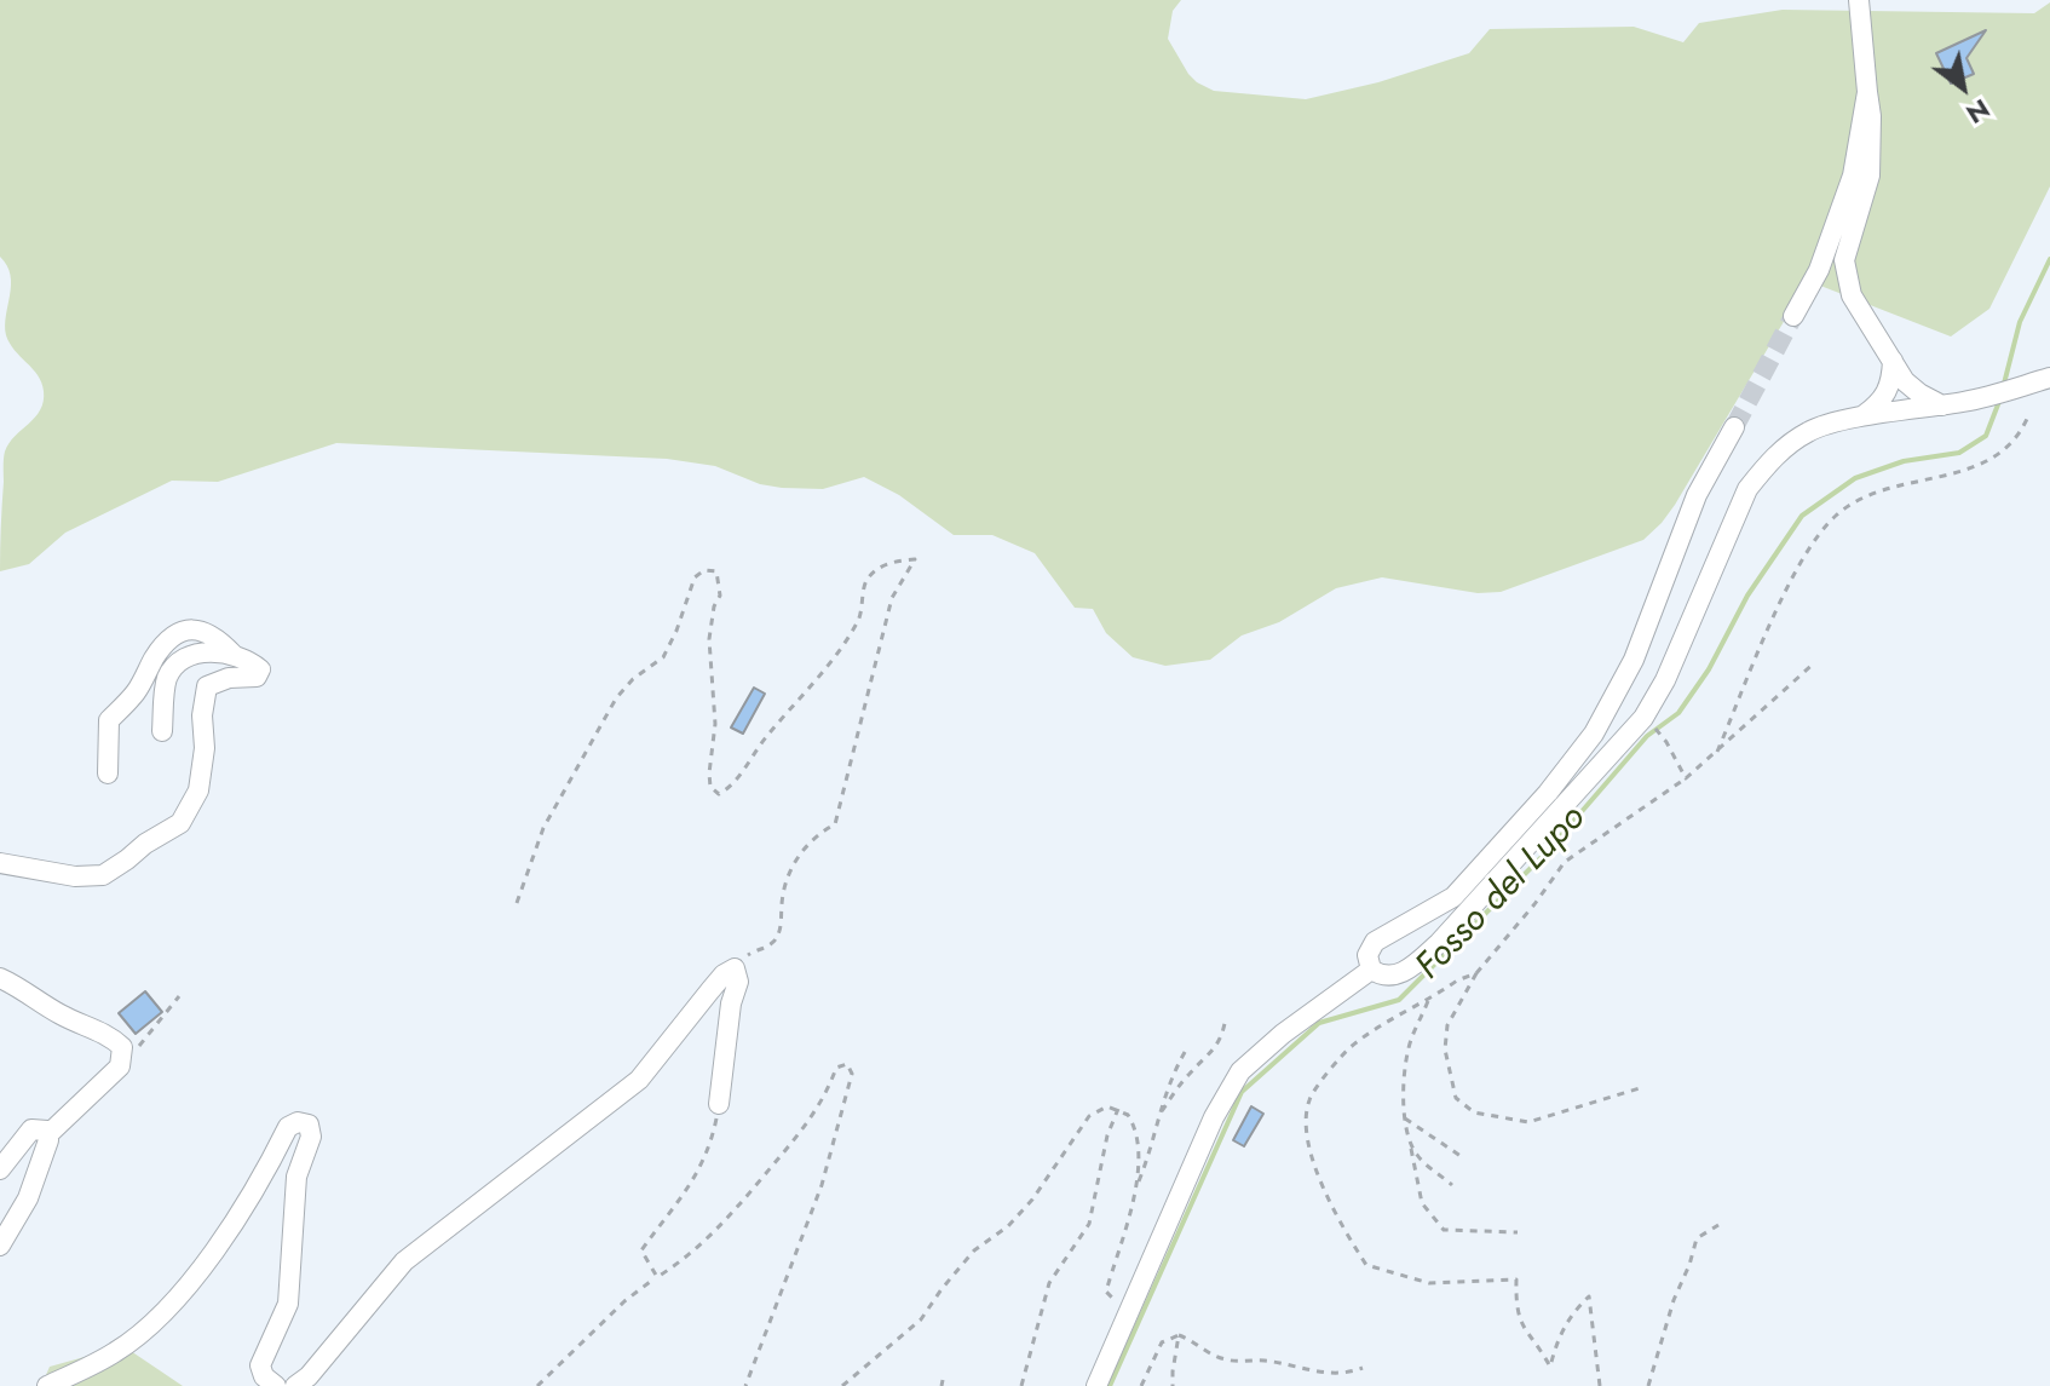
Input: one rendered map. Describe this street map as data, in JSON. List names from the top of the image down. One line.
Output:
{"water":["Fosso del Lupo"],"north":"bottom right"}
